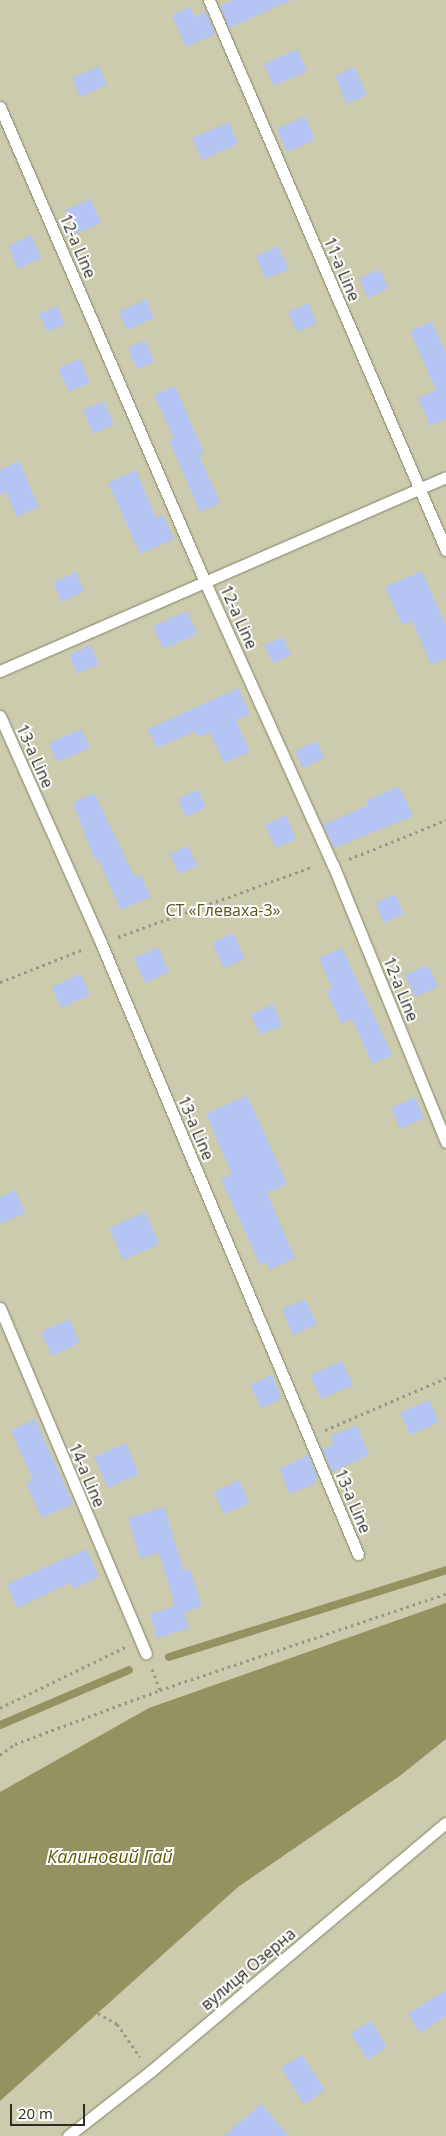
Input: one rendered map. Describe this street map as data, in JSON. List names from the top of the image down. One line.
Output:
{"streets":{"lane":["12-a Line","11-a Line","13-a Line","14-a Line","вулиця Озерна"]},"water":["Калиновий Гай"],"parks":["СТ «Глеваха-3»"],"scale_bar":"20 m"}
